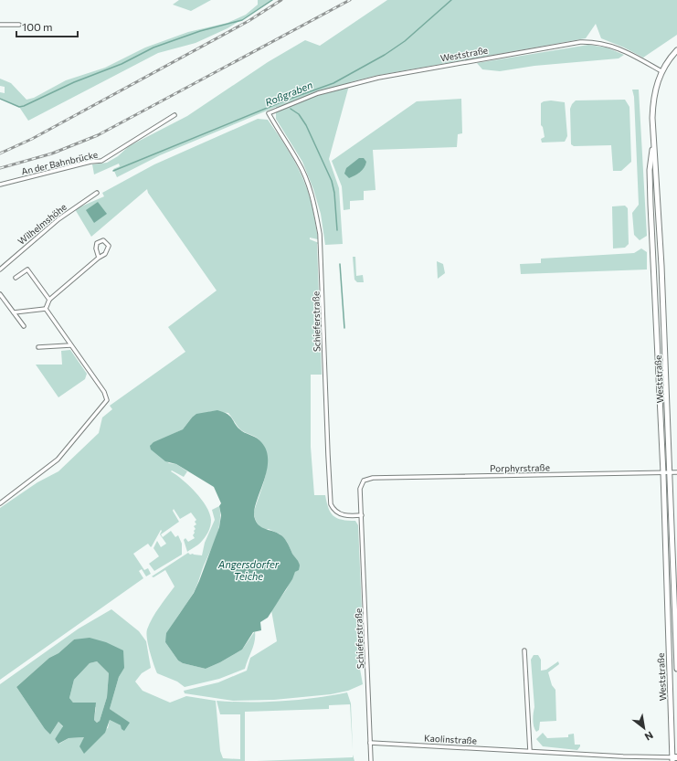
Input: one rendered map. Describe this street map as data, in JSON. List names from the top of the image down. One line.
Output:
{"streets":{"main road":["Weststraße"],"street":["An der Bahnbrücke","Wilhelmshöhe","Schieferstraße","Porphyrstraße","Kaolinstraße"]},"crossings":[["Weststraße","Schieferstraße"],["Weststraße","Porphyrstraße"],["Weststraße","Kaolinstraße"],["Schieferstraße","Porphyrstraße"],["Schieferstraße","Kaolinstraße"]],"water":["Roßgraben","Angersdorfer Teiche"],"scale_bar":"100 m","north":"bottom right"}
